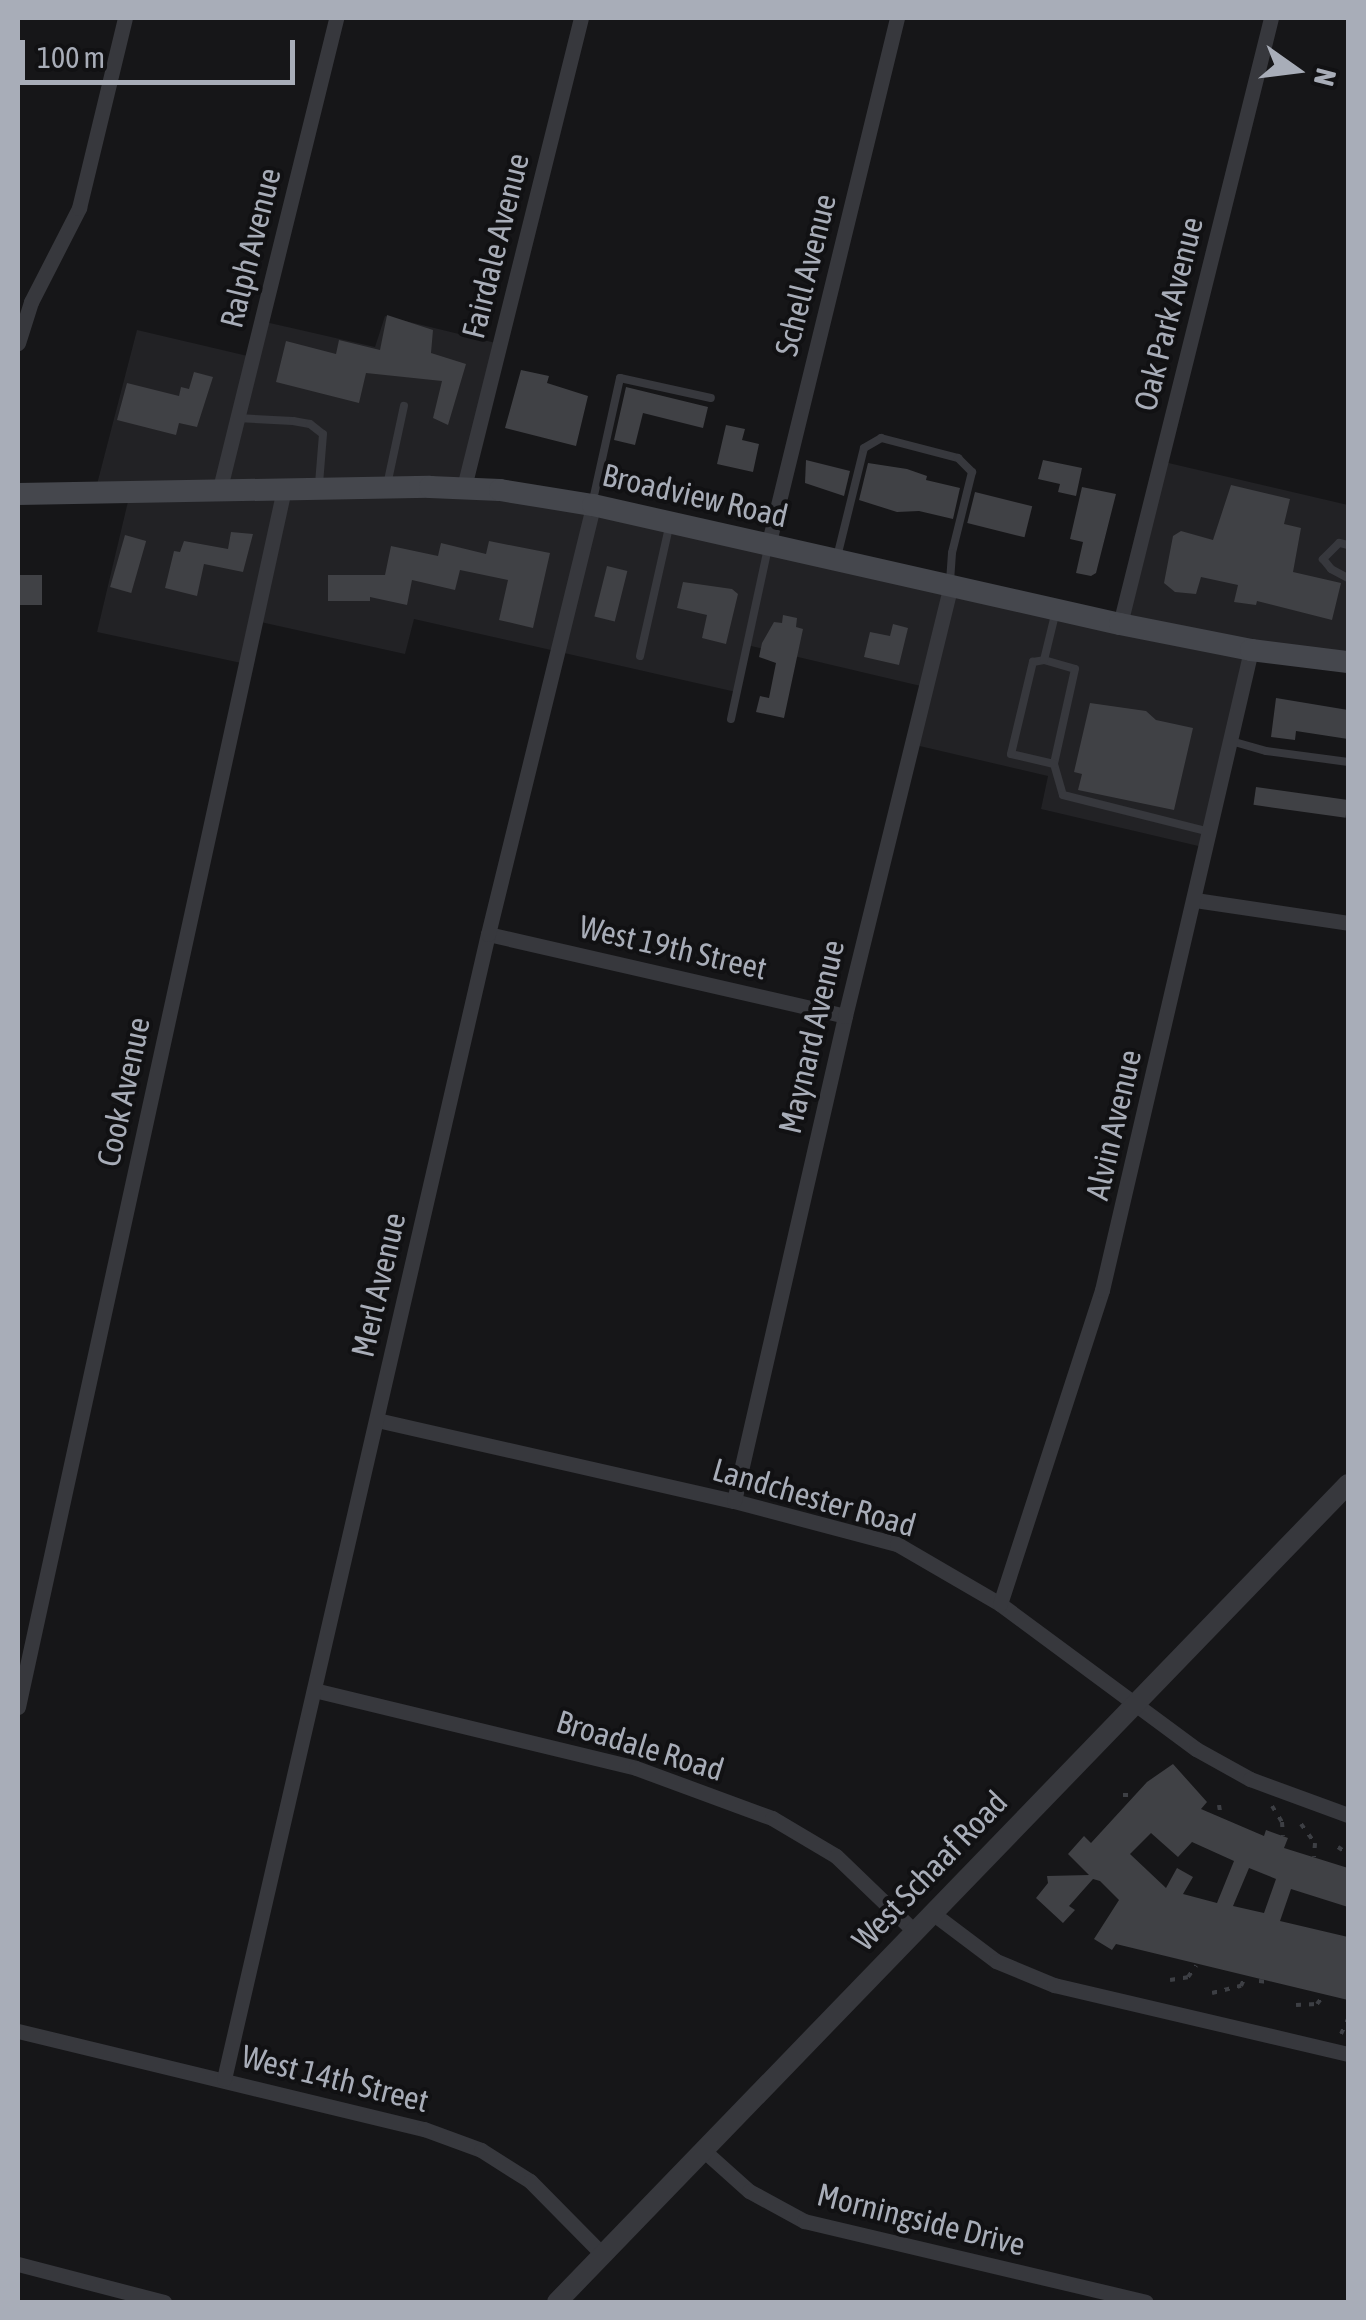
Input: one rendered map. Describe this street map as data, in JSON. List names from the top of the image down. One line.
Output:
{"streets":{"main road":["Broadview Road"],"street":["Fairdale Avenue","Ralph Avenue","Schell Avenue","Oak Park Avenue","West 19th Street","Maynard Avenue","Cook Avenue","Alvin Avenue","Merl Avenue","Landchester Road","Broadale Road","West Schaaf Road","West 14th Street","Morningside Drive"]},"crossings":[["Fairdale Avenue","Broadview Road"],["Ralph Avenue","Broadview Road"],["Schell Avenue","Broadview Road"],["Oak Park Avenue","Broadview Road"],["Broadview Road","Maynard Avenue"],["Broadview Road","Cook Avenue"],["Broadview Road","Alvin Avenue"],["Broadview Road","Merl Avenue"],["West 19th Street","Maynard Avenue"],["West 19th Street","Merl Avenue"],["Maynard Avenue","Landchester Road"],["Alvin Avenue","Landchester Road"],["Merl Avenue","Landchester Road"],["Merl Avenue","Broadale Road"],["Merl Avenue","West 14th Street"],["Landchester Road","West Schaaf Road"],["Broadale Road","West Schaaf Road"],["West Schaaf Road","West 14th Street"],["West Schaaf Road","Morningside Drive"]],"scale_bar":"100 m","north":"right"}
